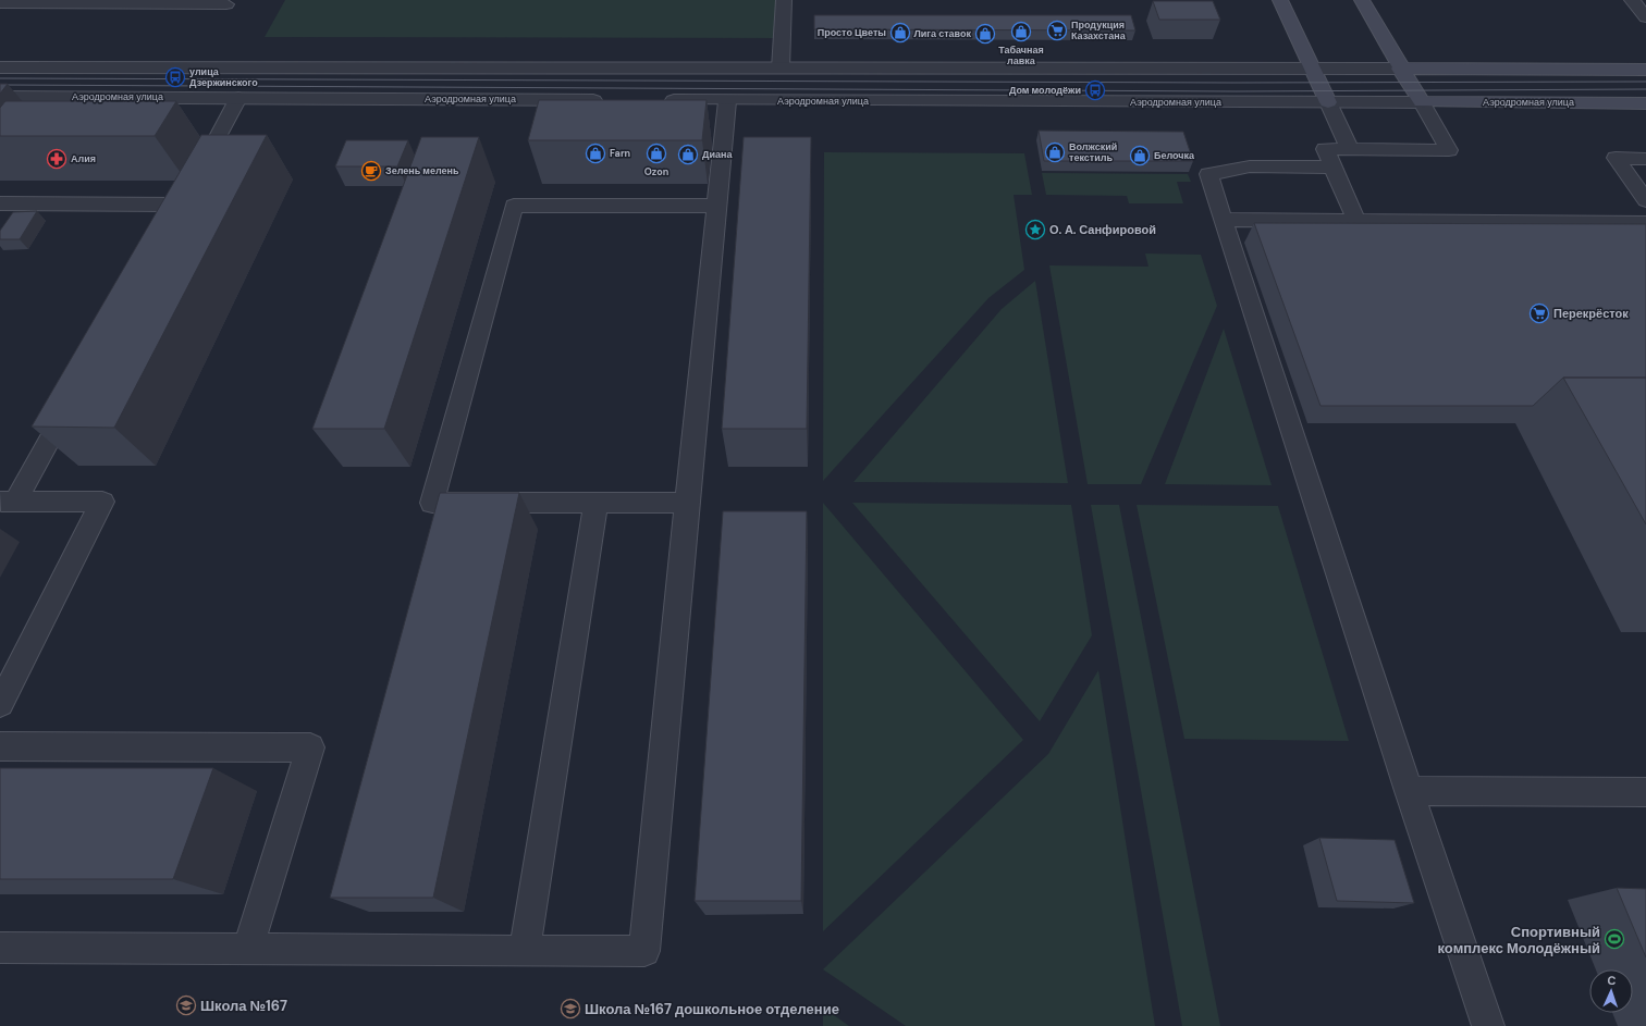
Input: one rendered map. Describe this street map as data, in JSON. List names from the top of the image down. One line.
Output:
{"streets":{"main road":["Аэродромная улица"]},"places":{"supermarket":["Продукция Казахстана","Перекрёсток"],"shop":["Табачная лавка","Просто Цветы","Лига ставок","Волжский текстиль","Farn","Ozon","Диана","Белочка"],"bus stop":["улица Дзержинского","Дом молодёжи"],"pharmacy":["Алия"],"cafe":["Зелень мелень"],"place":["О. А. Санфировой"],"sports":["Спортивный комплекс Молодёжный"],"school or university":["Школа №167","Школа №167 дошкольное отделение"]},"north":"top"}
